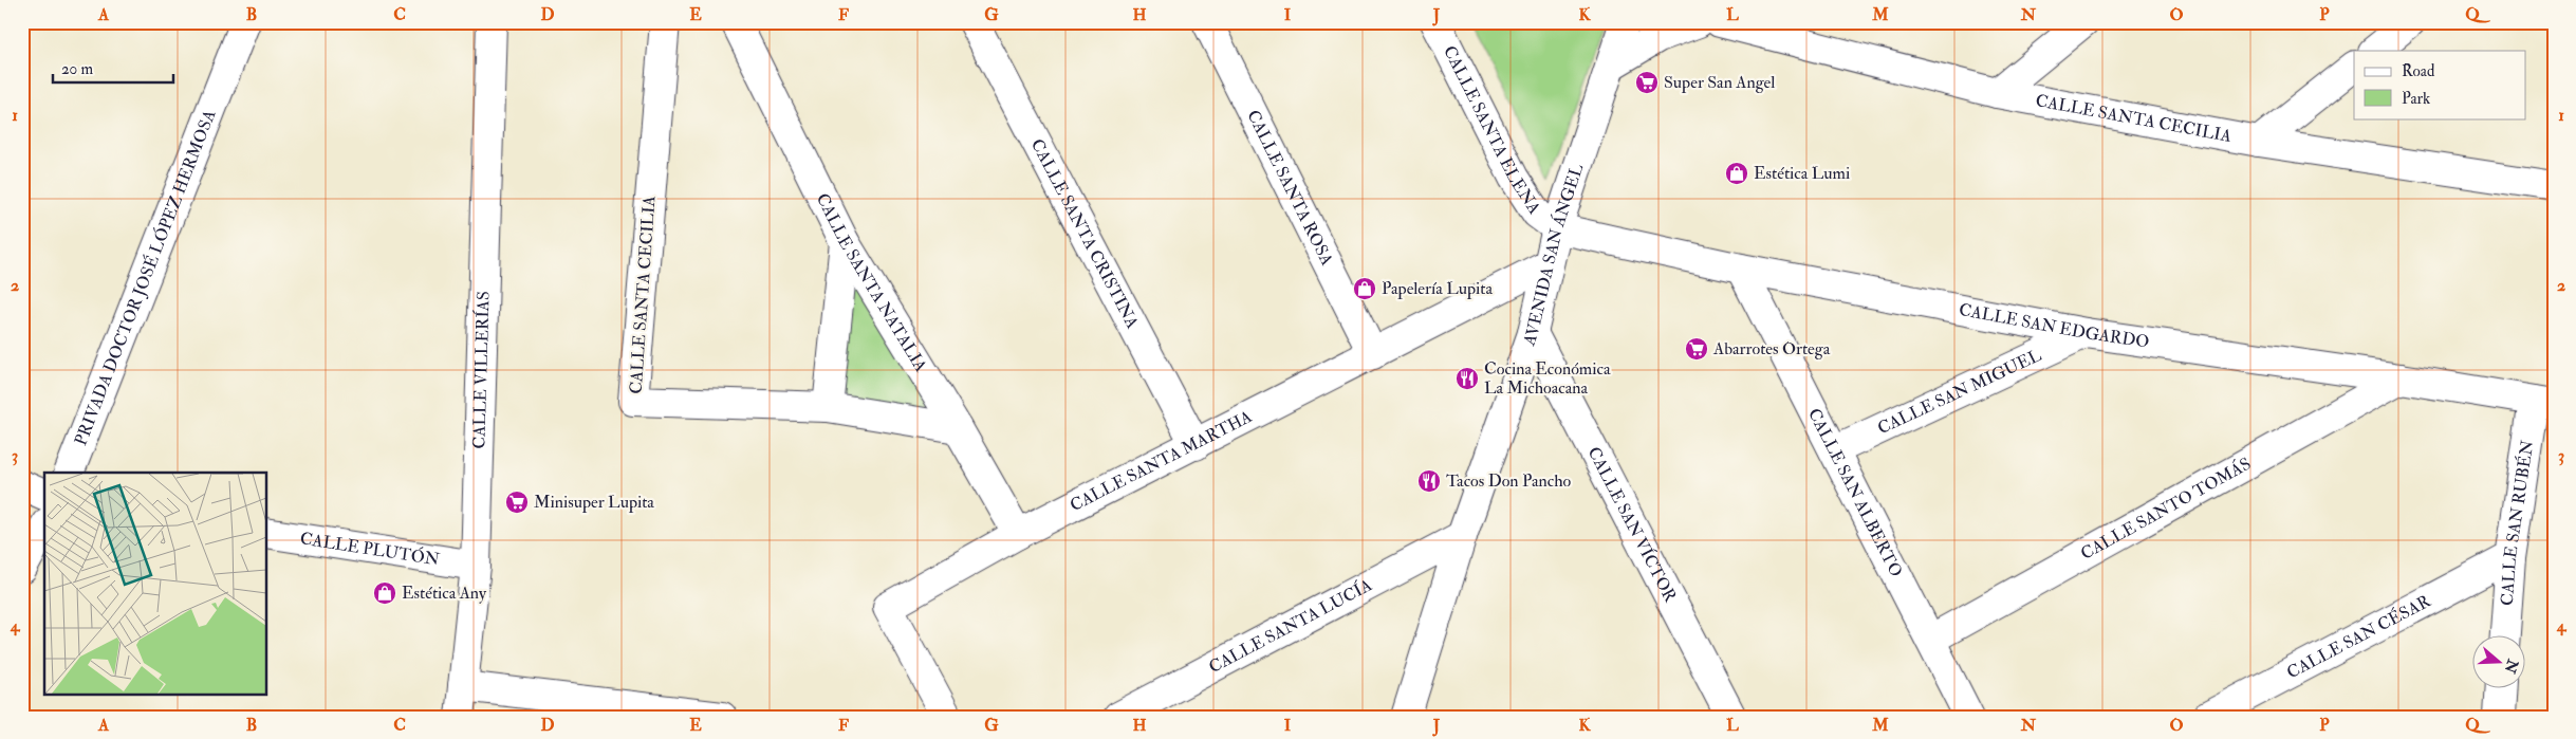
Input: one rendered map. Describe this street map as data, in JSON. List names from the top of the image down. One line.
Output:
{"streets":{"street":["CALLE SANTA CECILIA","CALLE SANTA ELENA","CALLE SANTA ROSA","CALLE SANTA CRISTINA","AVENIDA SAN ÁNGEL","PRIVADA DOCTOR JOSÉ LÓPEZ HERMOSA","CALLE SANTA NATALIA","CALLE SAN EDGARDO","CALLE VILLERÍAS","CALLE SAN MIGUEL","CALLE SANTA MARTHA","CALLE SAN ALBERTO","CALLE SANTO TOMÁS","CALLE SAN RUBÉN","CALLE SAN VÍCTOR","CALLE PLUTÓN","CALLE SANTA LUCÍA","CALLE SAN CÉSAR"]},"crossings":[["CALLE SANTA CECILIA","CALLE SANTA NATALIA"],["CALLE SANTA ELENA","AVENIDA SAN ÁNGEL"],["CALLE SANTA ELENA","CALLE SAN EDGARDO"],["CALLE SANTA ROSA","CALLE SANTA MARTHA"],["CALLE SANTA CRISTINA","CALLE SANTA MARTHA"],["AVENIDA SAN ÁNGEL","CALLE SAN EDGARDO"],["AVENIDA SAN ÁNGEL","CALLE SANTA MARTHA"],["AVENIDA SAN ÁNGEL","CALLE SAN VÍCTOR"],["AVENIDA SAN ÁNGEL","CALLE SANTA LUCÍA"],["CALLE SANTA NATALIA","CALLE SANTA MARTHA"],["CALLE SAN EDGARDO","CALLE SAN MIGUEL"],["CALLE SAN EDGARDO","CALLE SAN ALBERTO"],["CALLE SAN EDGARDO","CALLE SANTO TOMÁS"],["CALLE SAN EDGARDO","CALLE SAN RUBÉN"],["CALLE VILLERÍAS","CALLE PLUTÓN"],["CALLE SAN MIGUEL","CALLE SAN ALBERTO"],["CALLE SAN ALBERTO","CALLE SANTO TOMÁS"],["CALLE SAN RUBÉN","CALLE SAN CÉSAR"]],"places":{"supermarket":["Super San Angel","Abarrotes Ortega","Minisuper Lupita"],"shop":["Estética Lumi","Papelería Lupita","Estética Any"],"restaurant":["Cocina Económica La Michoacana","Tacos Don Pancho"]},"legend":["Road","Park"],"scale_bar":"20 m","north":"right","grid":{"columns":["A","B","C","D","E","F","G","H","I","J","K","L","M","N","O","P","Q"],"rows":["1","2","3","4"]}}
